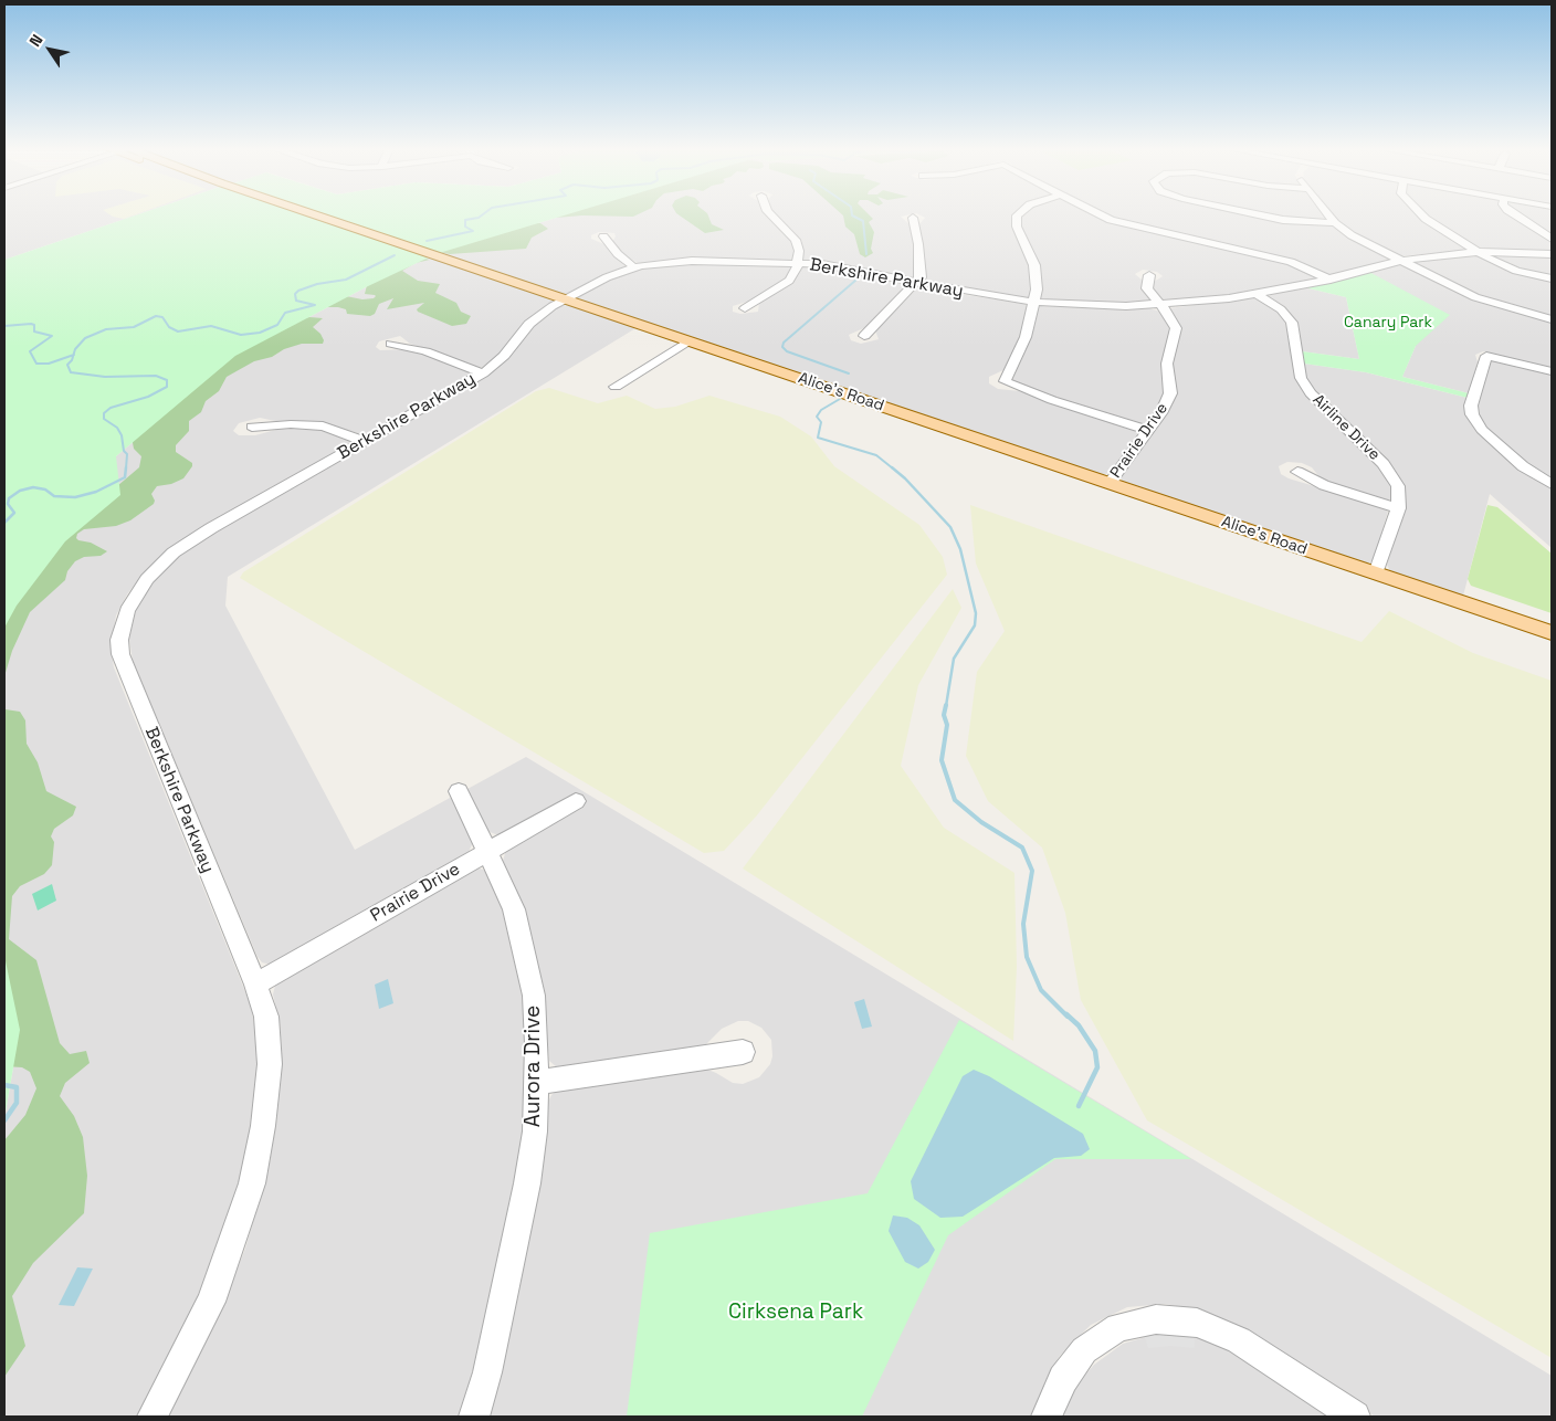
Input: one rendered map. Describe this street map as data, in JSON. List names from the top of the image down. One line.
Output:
{"streets":{"main road":["Alice's Road"],"street":["Berkshire Parkway","Airline Drive","Prairie Drive","Aurora Drive"]},"crossings":[["Berkshire Parkway","Alice's Road"],["Berkshire Parkway","Airline Drive"],["Berkshire Parkway","Prairie Drive"],["Alice's Road","Airline Drive"],["Alice's Road","Prairie Drive"],["Prairie Drive","Aurora Drive"]],"parks":["Canary Park","Cirksena Park"],"north":"top left"}
